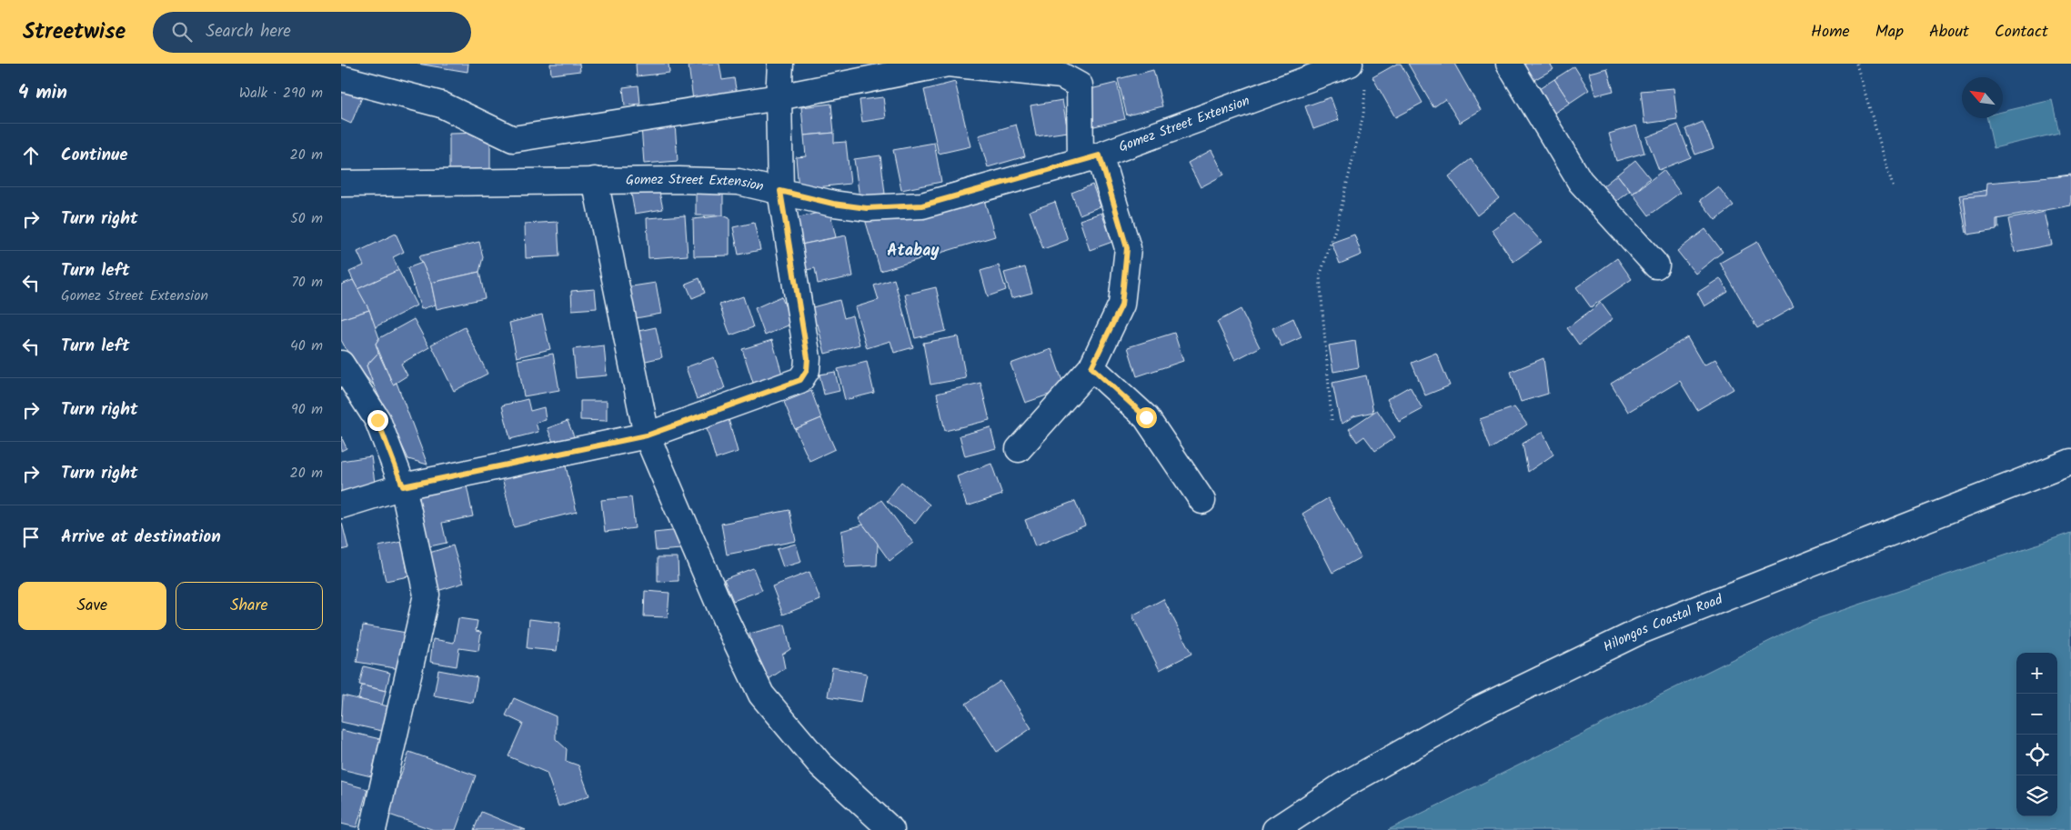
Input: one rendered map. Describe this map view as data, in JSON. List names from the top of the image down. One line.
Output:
{"streets":{"street":["Gomez Street Extension","Hilongos Coastal Road"]},"districts":["Atabay"],"north":"top left","page":{"header":"Streetwise","search":"Search here","nav":["Home","Map","About","Contact"],"heading":["4 min","Walk · 290 m"],"list":[["Continue","20 m"],["Turn right","50 m"],["Turn left","Gomez Street Extension","70 m"],["Turn left","40 m"],["Turn right","90 m"],["Turn right","20 m"],"Arrive at destination"],"buttons":["Save","Share"],"map_buttons":["+","−"]}}
